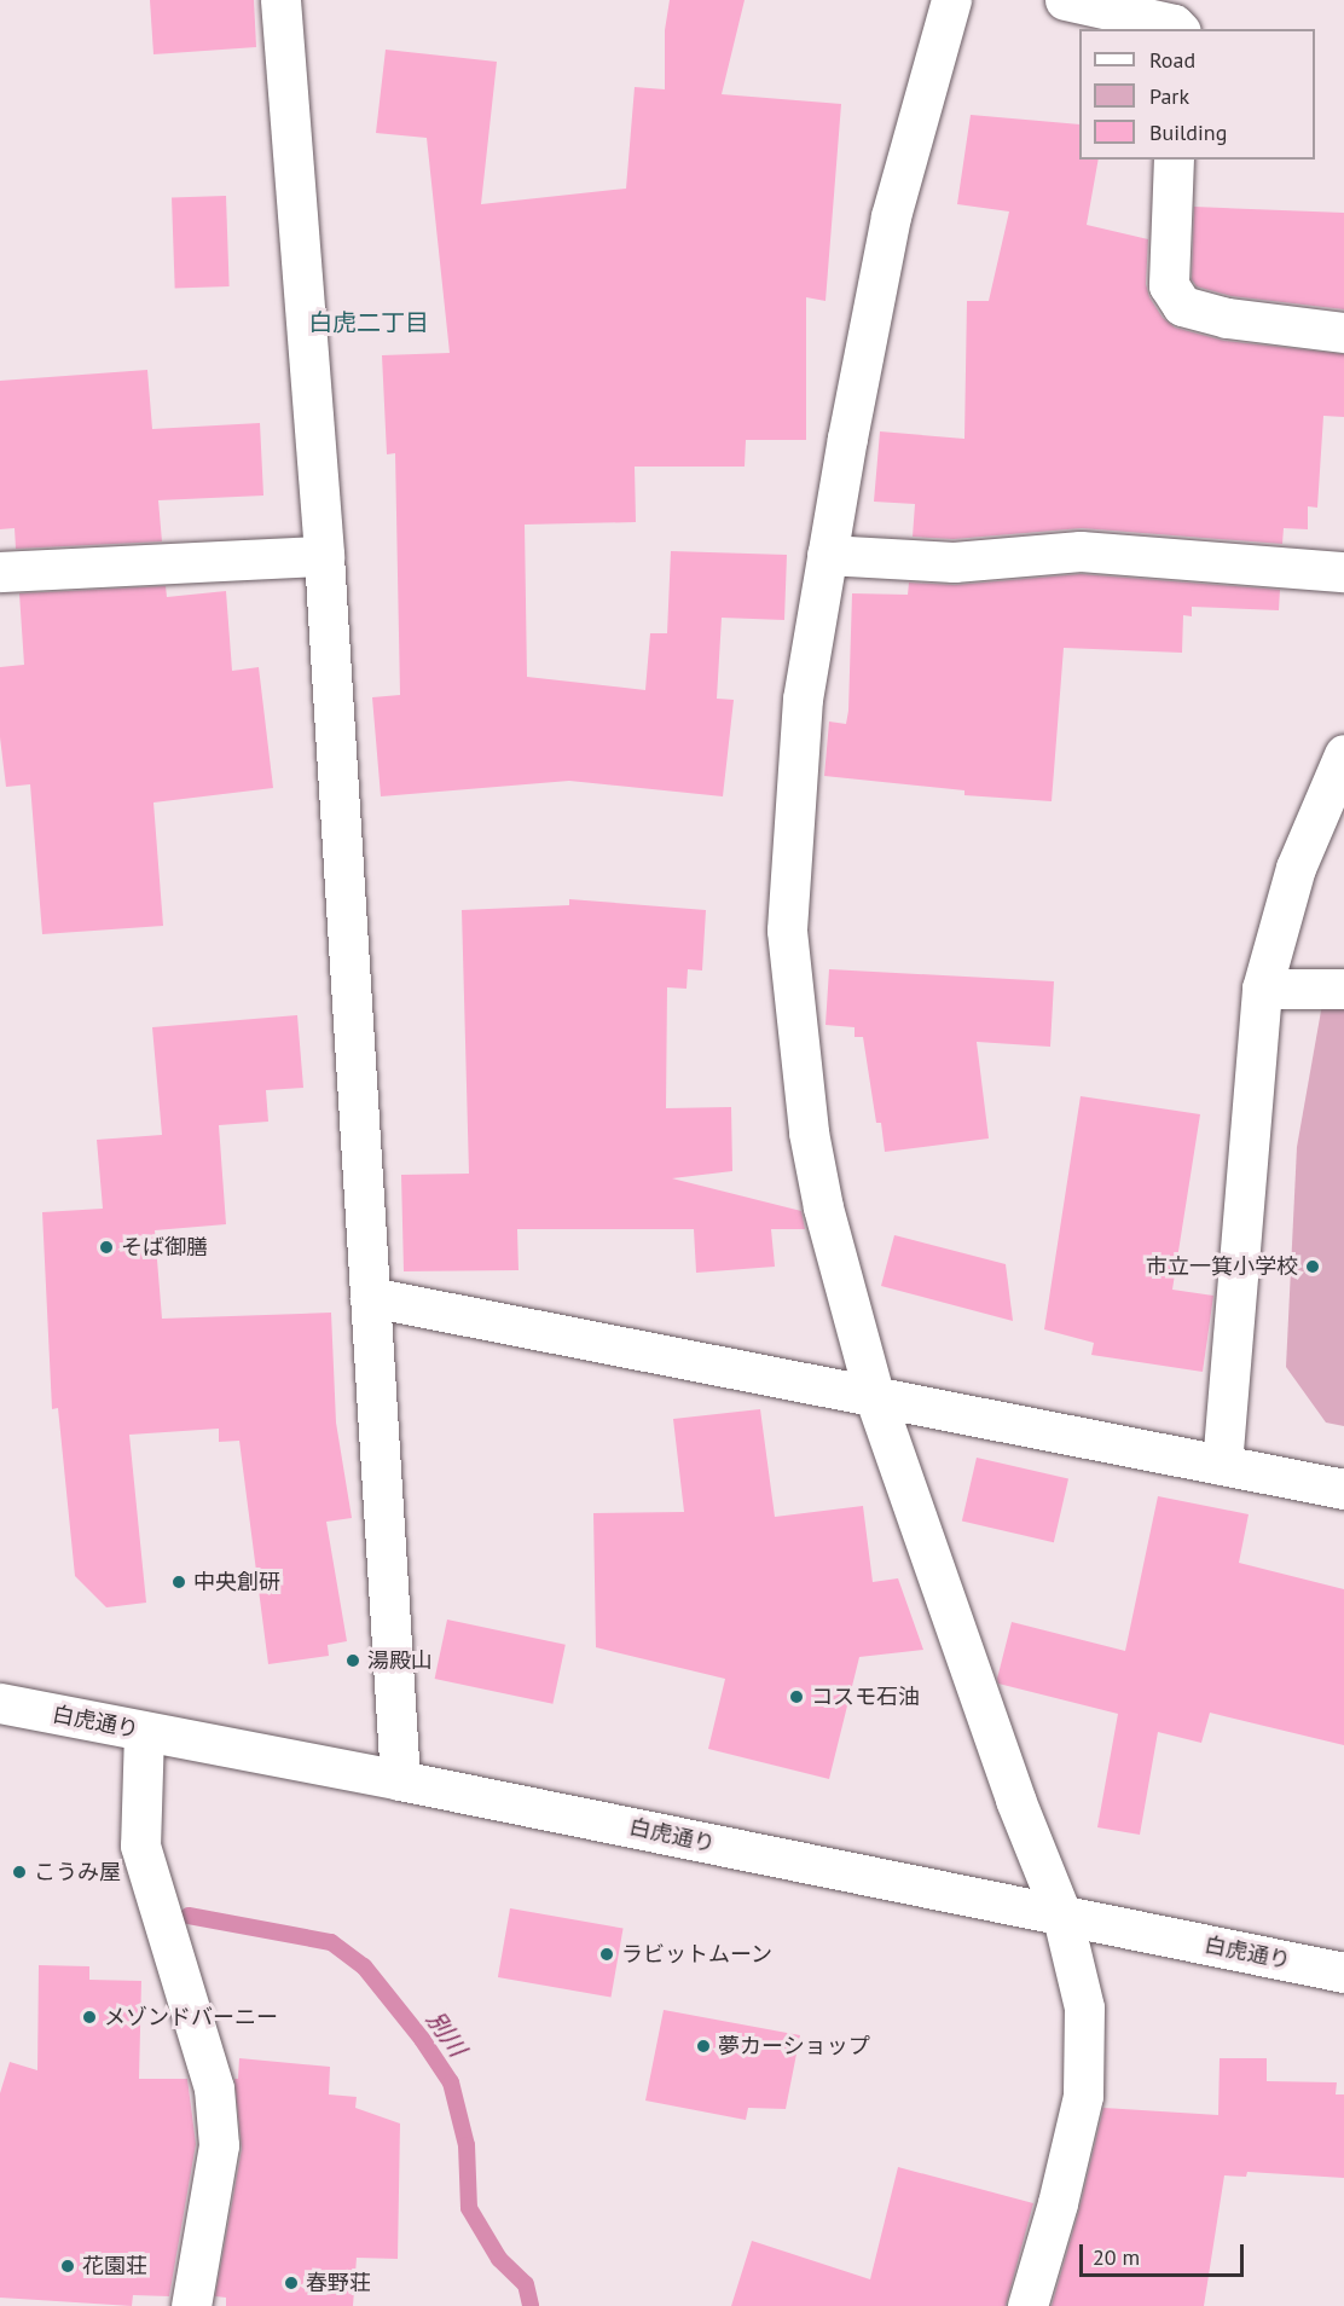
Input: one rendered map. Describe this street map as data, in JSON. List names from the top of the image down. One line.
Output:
{"streets":{"street":["白虎通り"]},"districts":["白虎二丁目"],"water":["別川"],"places":["そば御膳","市立一箕小学校","中央創研","湯殿山","コスモ石油","こうみ屋","ラビットムーン","メゾンドバーニー","夢カーショップ","花園荘","春野荘"],"legend":["Road","Park","Building"],"scale_bar":"20 m"}
